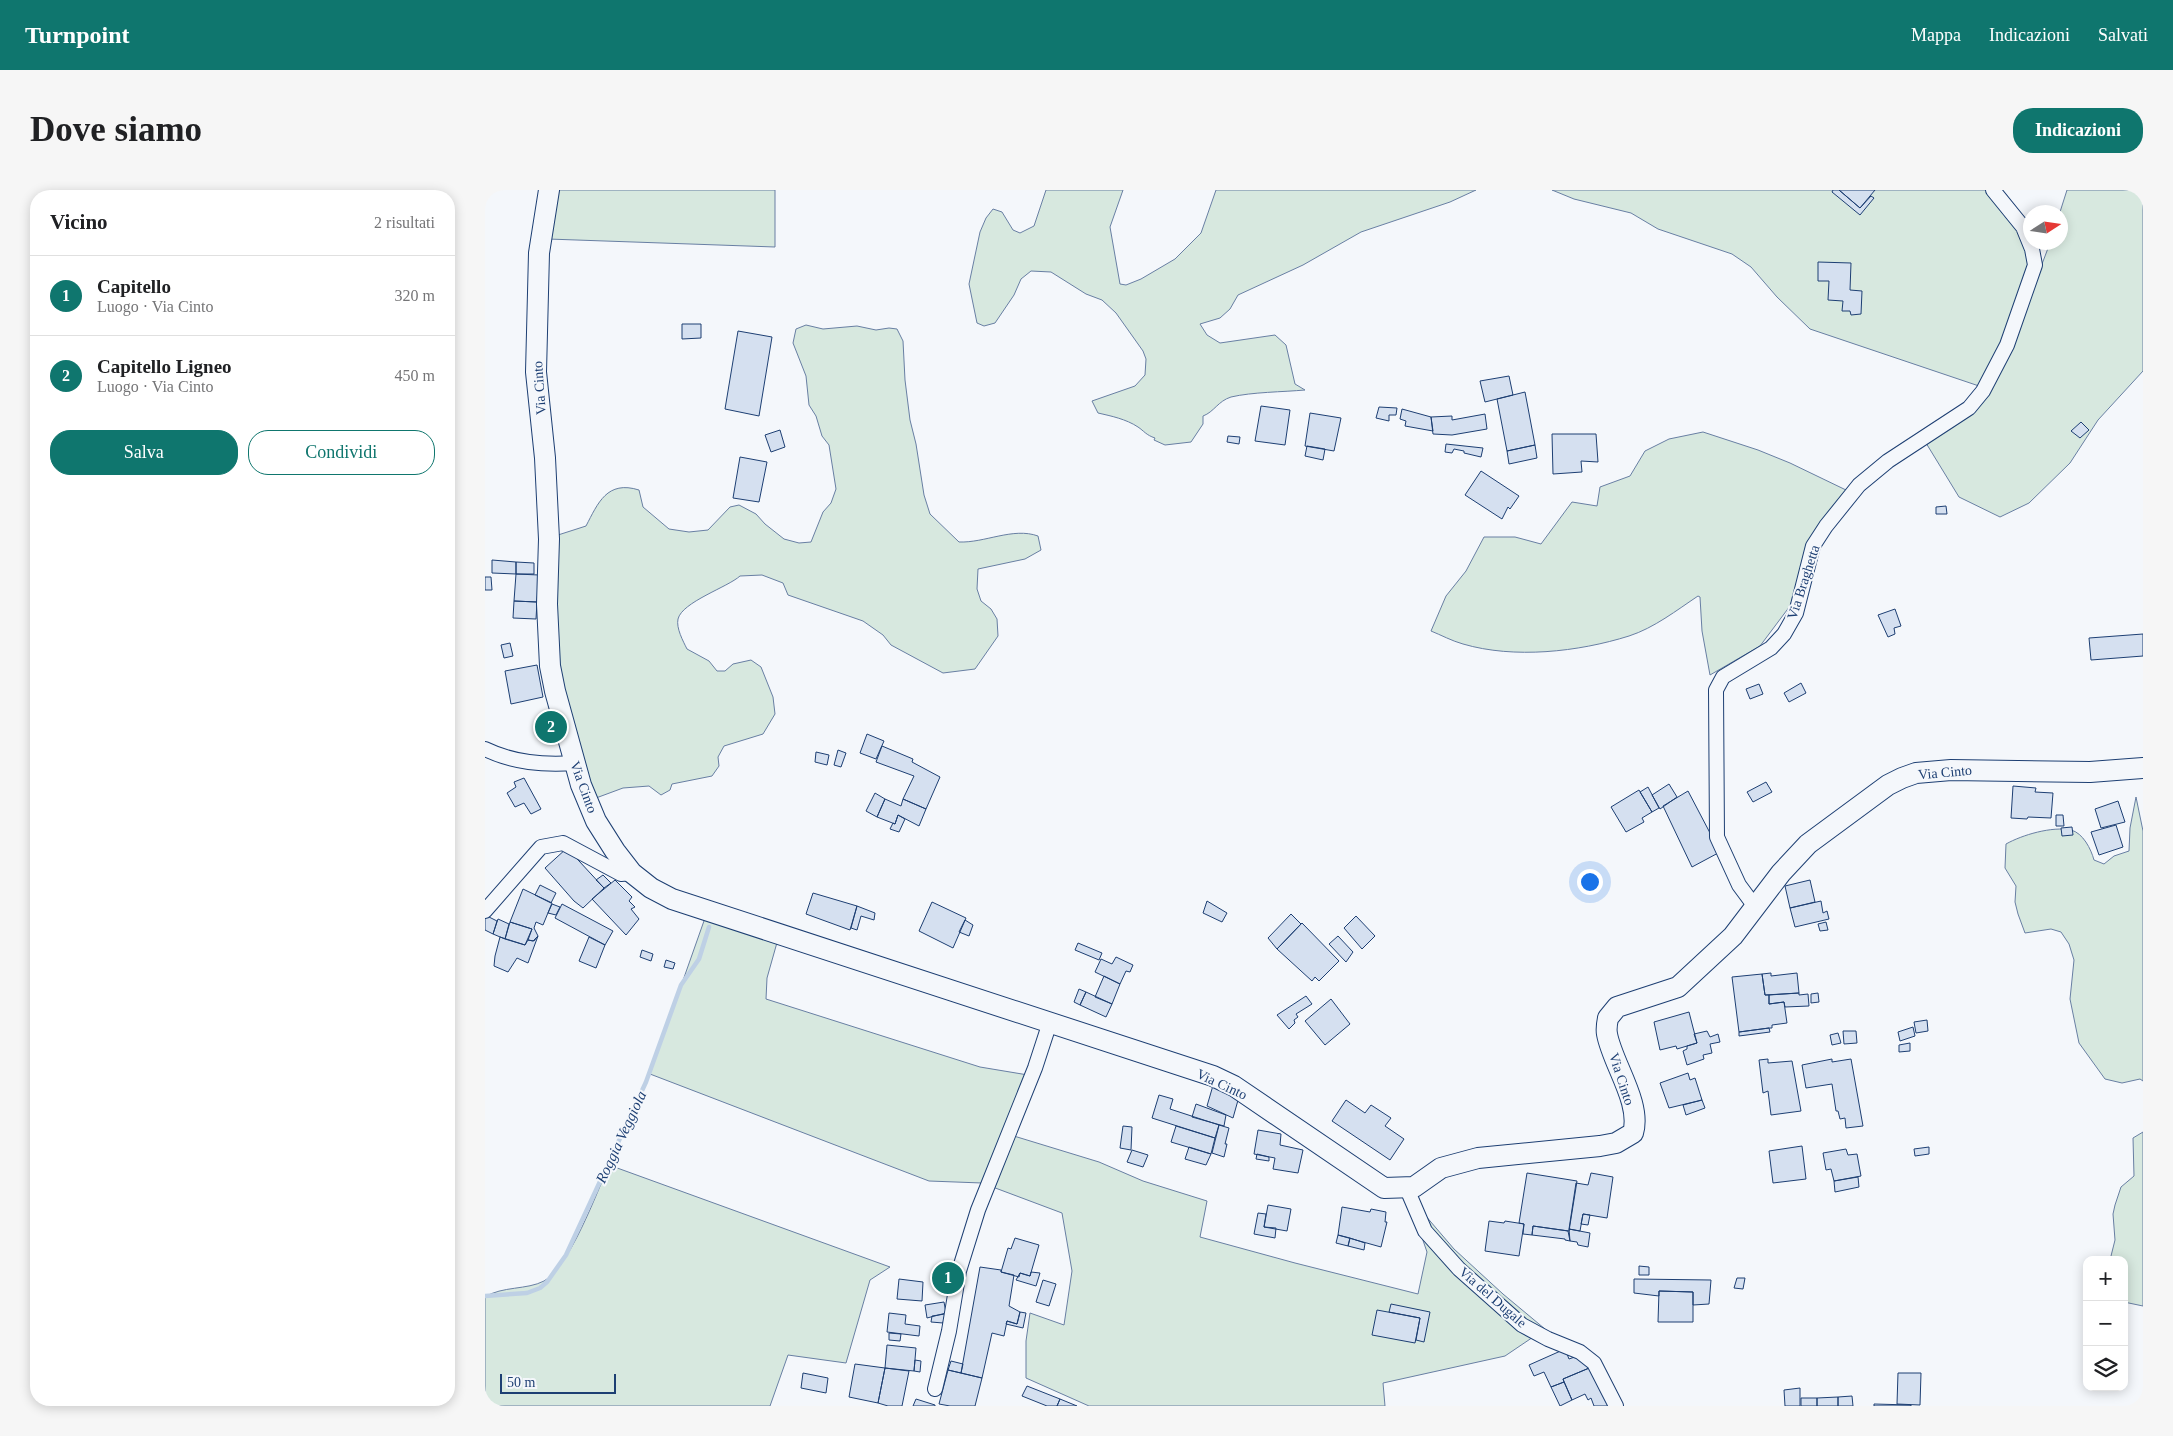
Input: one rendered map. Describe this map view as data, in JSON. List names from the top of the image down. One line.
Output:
{"streets":{"street":["Via Cinto","Via Braghetta","Via del Dugale"]},"crossings":[["Via Cinto","Via Braghetta"],["Via Cinto","Via del Dugale"]],"water":["Roggia Veggiola"],"scale_bar":"50 m","north":"right","page":{"header":"Turnpoint","nav":["Mappa","Indicazioni","Salvati"],"buttons":["Indicazioni",["Salva","Condividi"]],"title":"Dove siamo","heading":["Vicino","2 risultati"],"list":[{"mark":"1","name":"Capitello","note":"Luogo · Via Cinto","value":"320 m"},{"mark":"2","name":"Capitello Ligneo","note":"Luogo · Via Cinto","value":"450 m"}],"pins":["2","1"],"map_buttons":["+","−"],"scale":"50 m"}}
